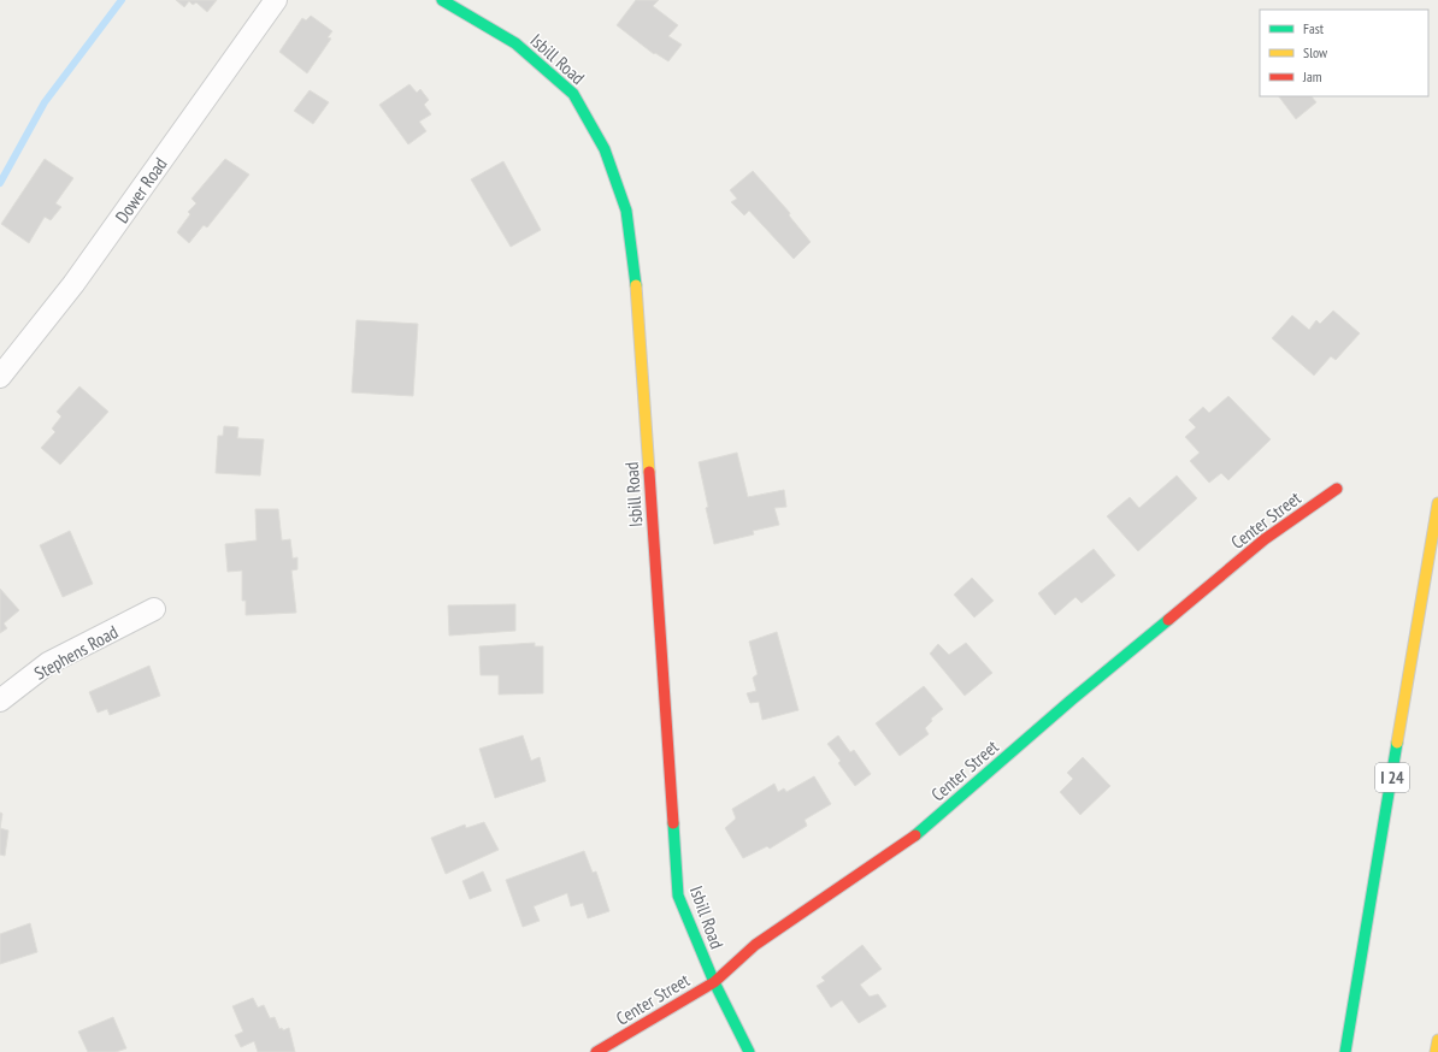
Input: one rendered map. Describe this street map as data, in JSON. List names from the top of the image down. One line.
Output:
{"streets":{"main road":["Isbill Road","Center Street","I 24"],"street":["Dower Road","Stephens Road"]},"crossings":[["Isbill Road","Center Street"]],"legend":["Fast","Slow","Jam"]}
